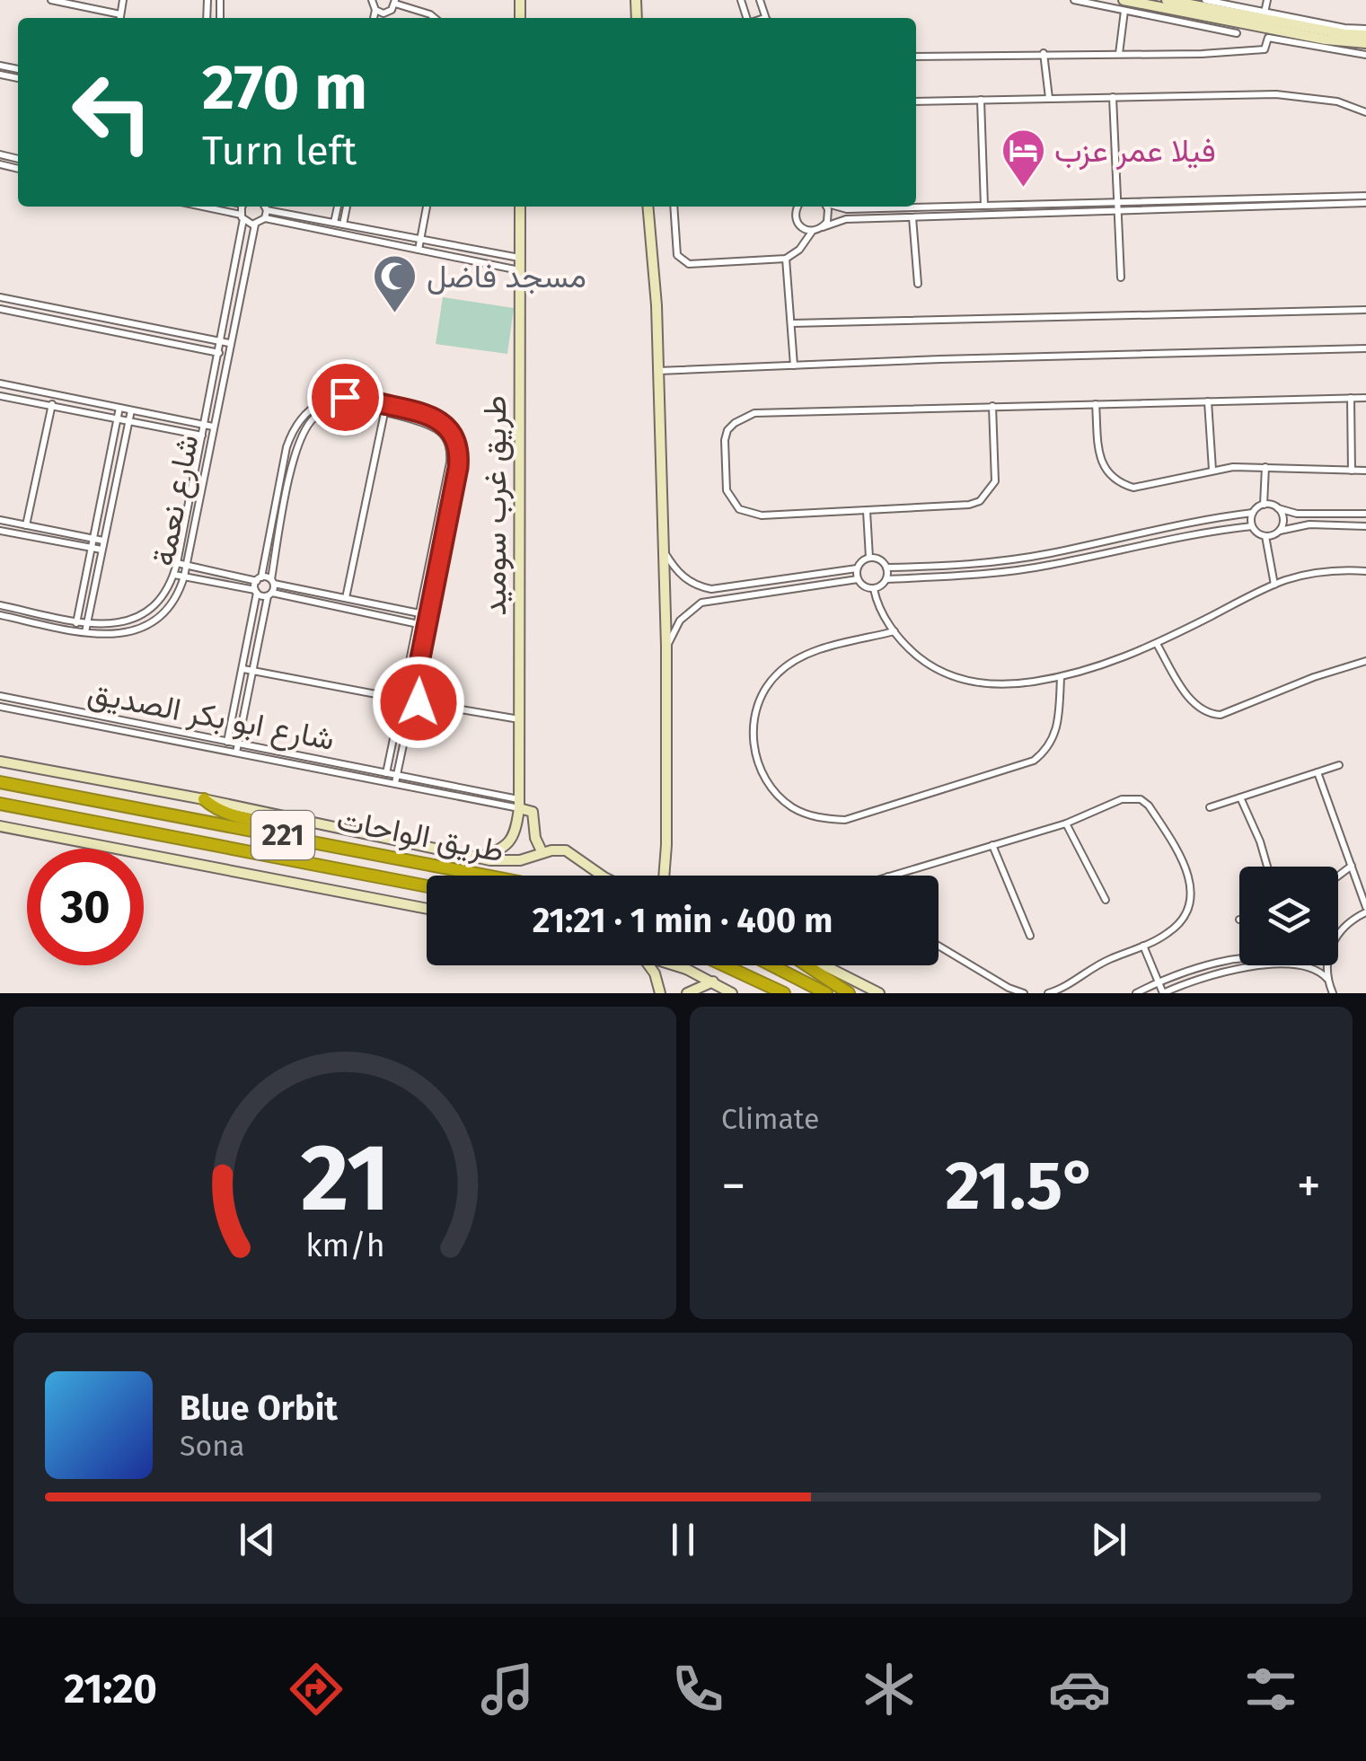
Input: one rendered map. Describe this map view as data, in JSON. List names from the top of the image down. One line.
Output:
{"streets":{"highway":["221","طريق الواحات"],"street":["شارع نعمة","طريق غرب سوميد","شارع ابو بكر الصديق"]},"crossings":[["طريق غرب سوميد","شارع ابو بكر الصديق"]],"places":{"hotel":["فيلا عمر عزب"],"mosque":["مسجد فاضل"]},"page":{"turn":["270 m","Turn left"],"limit":"30","trip":"21:21 · 1 min · 400 m","tile":"Climate","heat":["−","21.5°","+"],"song":["Blue Orbit","Sona"],"tabs":"21:20","gauge":["21","km/h"]}}
